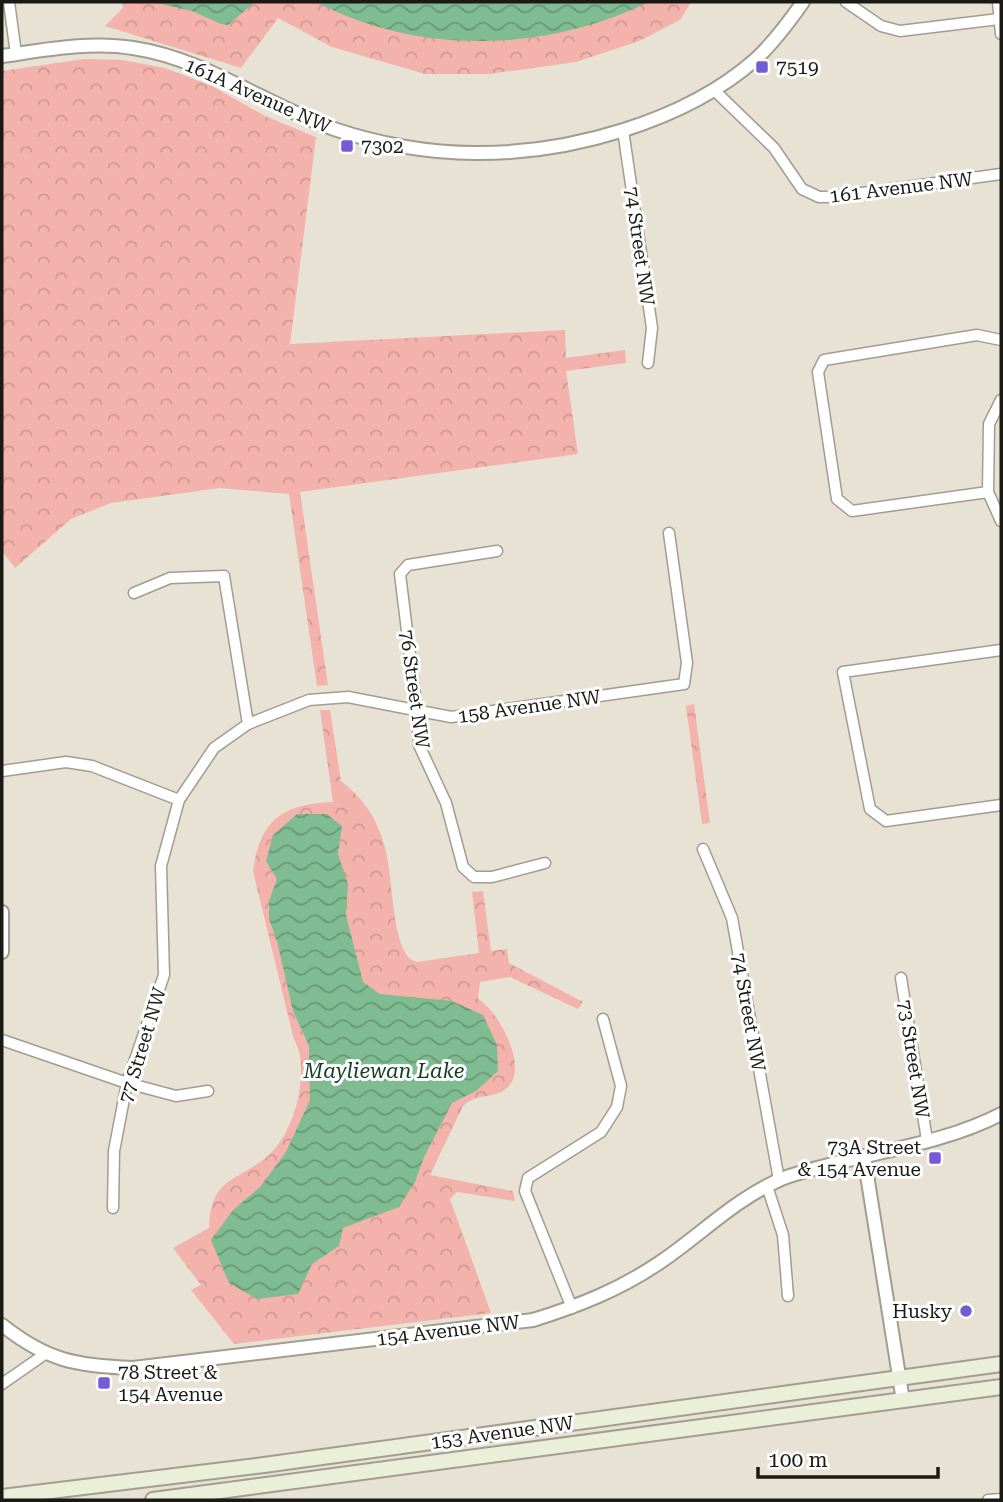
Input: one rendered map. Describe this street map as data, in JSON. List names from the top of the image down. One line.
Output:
{"streets":{"main road":["153 Avenue NW"],"street":["161A Avenue NW","161 Avenue NW","74 Street NW","76 Street NW","158 Avenue NW","77 Street NW","73 Street NW","154 Avenue NW"]},"crossings":[["161A Avenue NW","161 Avenue NW"],["161A Avenue NW","74 Street NW"],["74 Street NW","154 Avenue NW"],["76 Street NW","158 Avenue NW"],["158 Avenue NW","77 Street NW"],["73 Street NW","154 Avenue NW"]],"water":["Mayliewan Lake"],"places":{"transit":["7519","7302","73A Street & 154 Avenue","78 Street & 154 Avenue"],"other":["Husky"]},"scale_bar":"100 m"}
